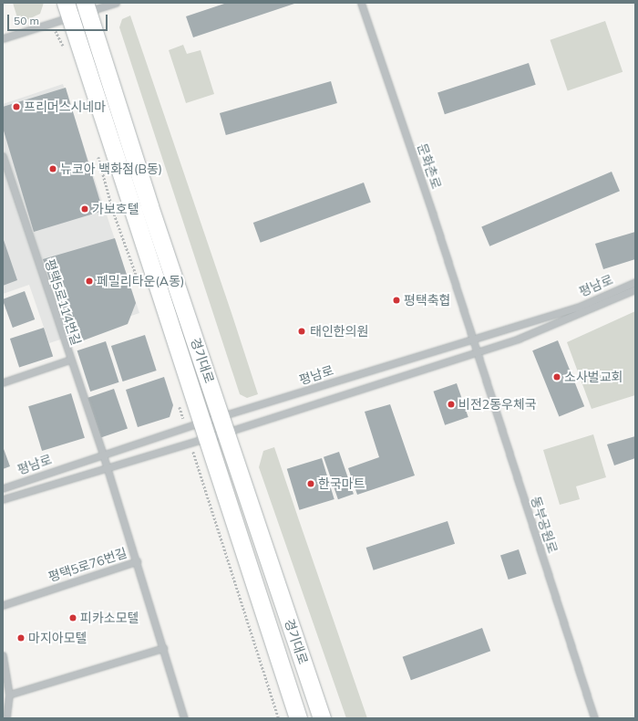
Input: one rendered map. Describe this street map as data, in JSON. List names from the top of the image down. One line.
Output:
{"streets":{"main road":["경기대로"],"street":["문화촌로","평남로","평택5로114번길","동부공원로","평택5로76번길"]},"crossings":[["문화촌로","평남로"],["문화촌로","동부공원로"],["평남로","평택5로114번길"],["평남로","경기대로"],["평남로","동부공원로"],["평남로","평택5로76번길"],["평택5로114번길","평택5로76번길"]],"places":["프리머스시네마","뉴코아 백화점(B동)","가보호텔","페밀리타운(A동)","평택축협","태인한의원","소사벌교회","비전2동우체국","한국마트","피카소모텔","마지아모텔"],"scale_bar":"50 m"}
